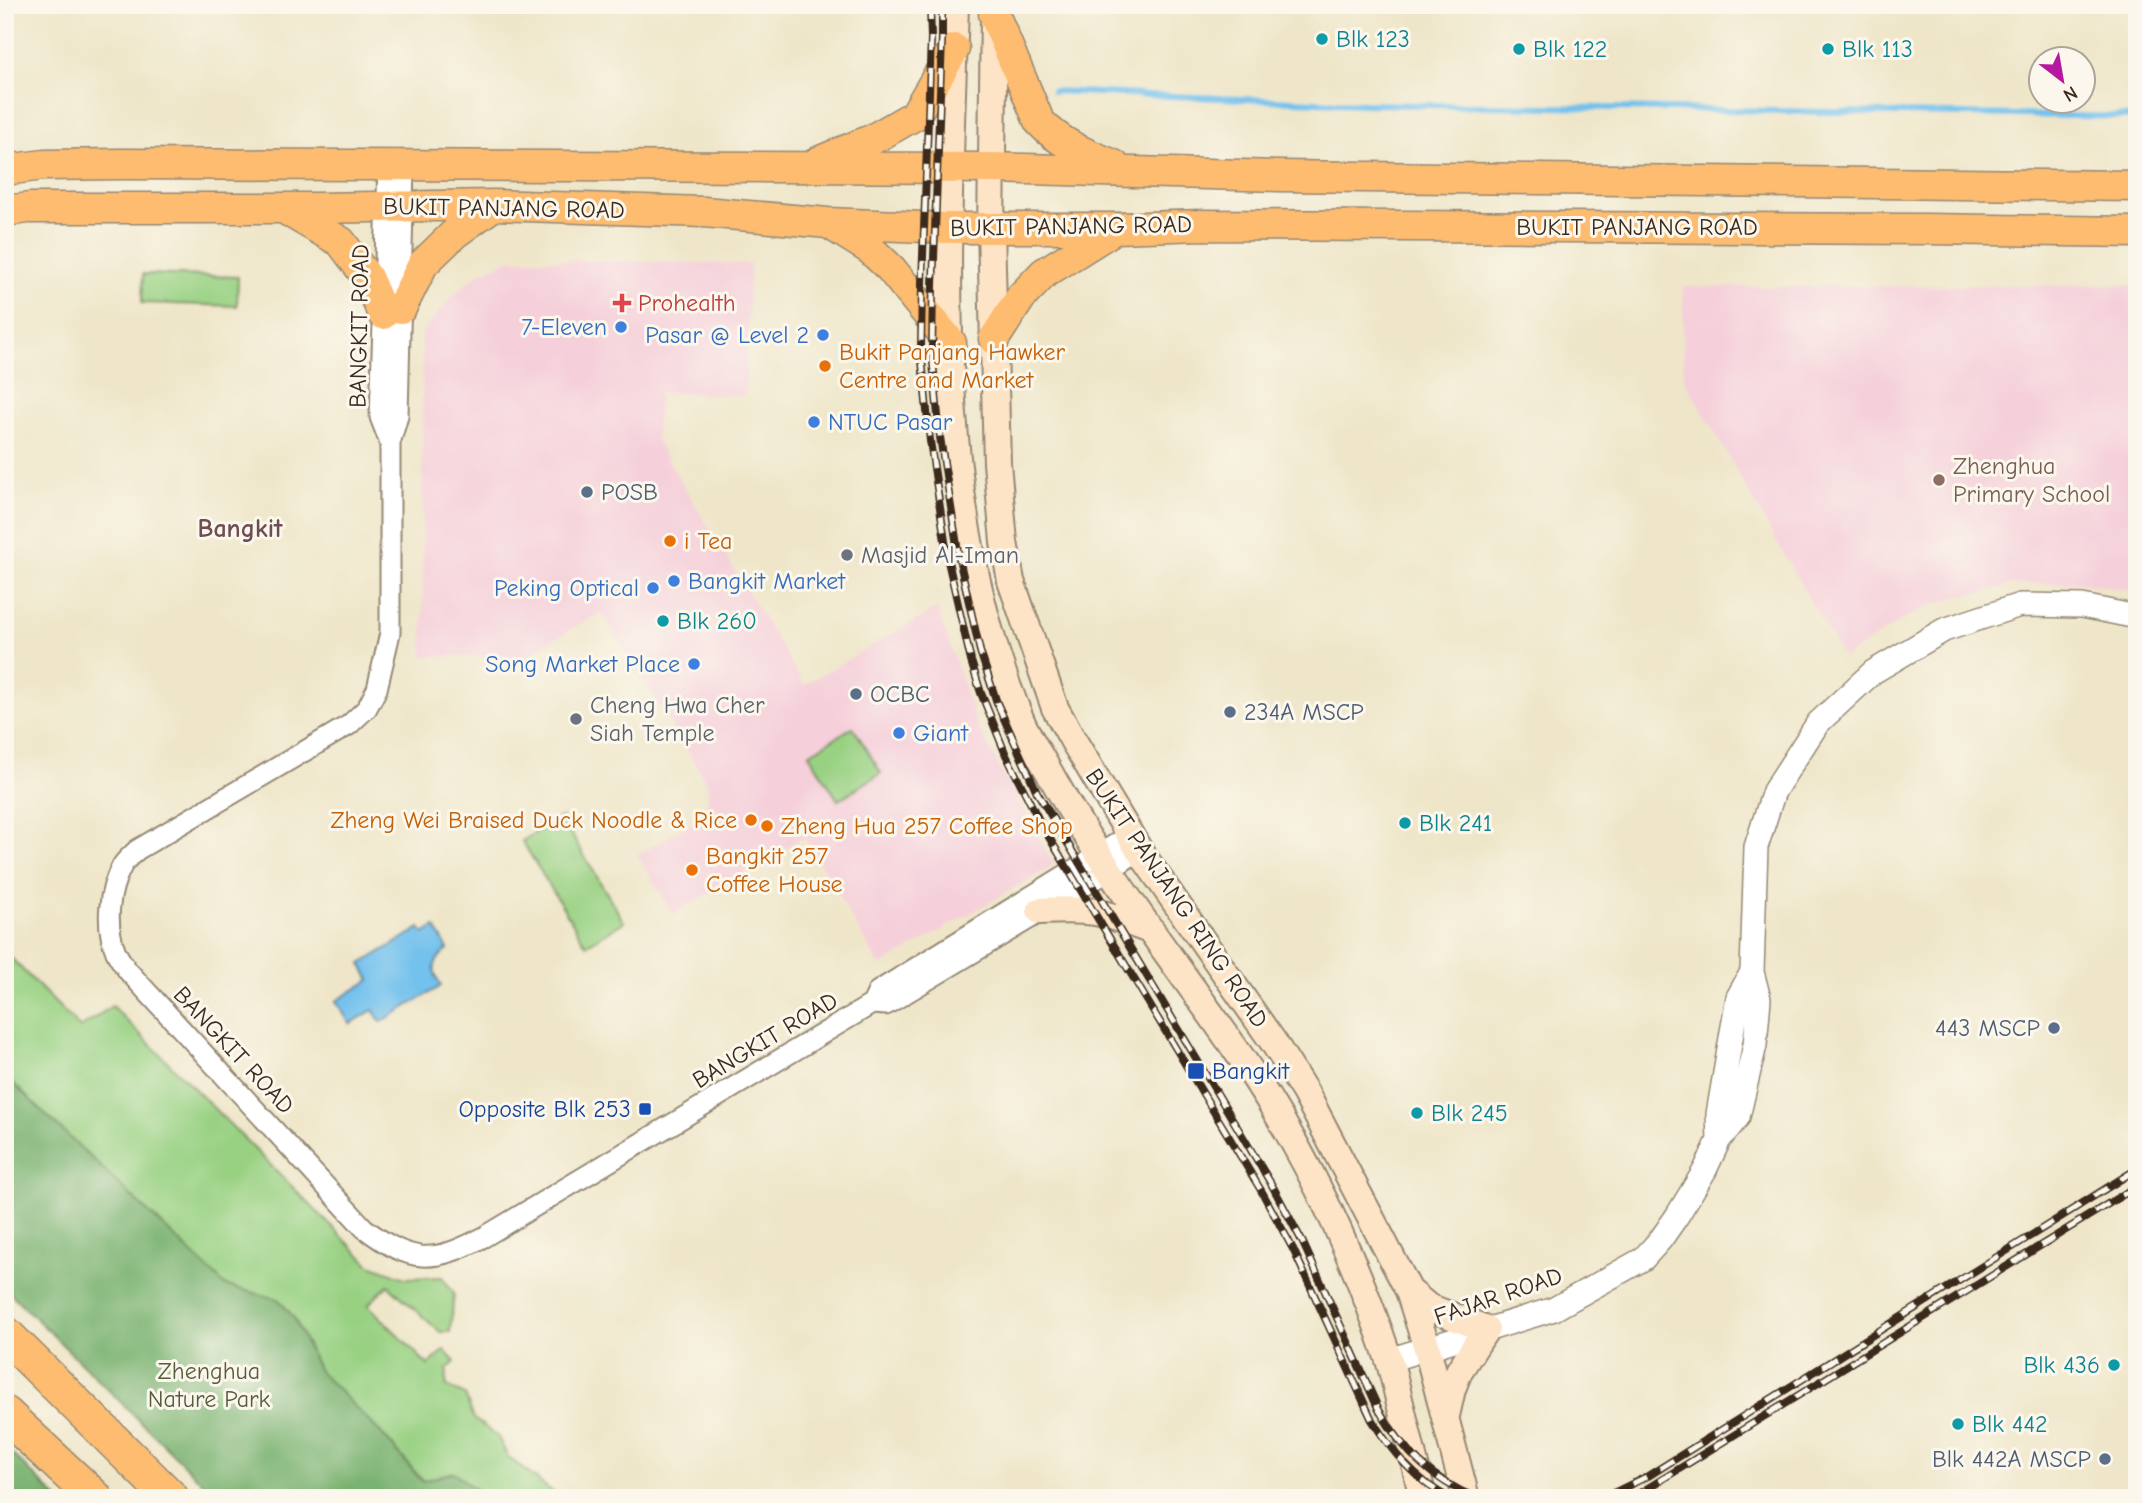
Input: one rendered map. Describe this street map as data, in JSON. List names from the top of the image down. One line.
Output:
{"streets":{"main road":["BUKIT PANJANG ROAD","BUKIT PANJANG RING ROAD"],"street":["BANGKIT ROAD","FAJAR ROAD"]},"crossings":[["BUKIT PANJANG ROAD","BANGKIT ROAD"],["BUKIT PANJANG ROAD","BUKIT PANJANG RING ROAD"],["BANGKIT ROAD","BUKIT PANJANG RING ROAD"],["BUKIT PANJANG RING ROAD","FAJAR ROAD"]],"districts":["Bangkit"],"parks":["Zhenghua Nature Park"],"places":{"other":["Blk 123","Blk 122","Blk 113","7-Eleven","Pasar @ Level 2","Bukit Panjang Hawker Centre and Market","NTUC Pasar","Zhenghua Primary School","POSB","i Tea","Masjid Al-Iman","Bangkit Market","Peking Optical","Blk 260","Song Market Place","OCBC","234A MSCP","Cheng Hwa Cher Siah Temple","Giant","Zheng Wei Braised Duck Noodle & Rice","Blk 241","Zheng Hua 257 Coffee Shop","Bangkit 257 Coffee House","443 MSCP","Blk 245","Blk 436","Blk 442","Blk 442A MSCP"],"health":["Prohealth"],"transit":["Bangkit","Opposite Blk 253"]},"north":"bottom right"}
